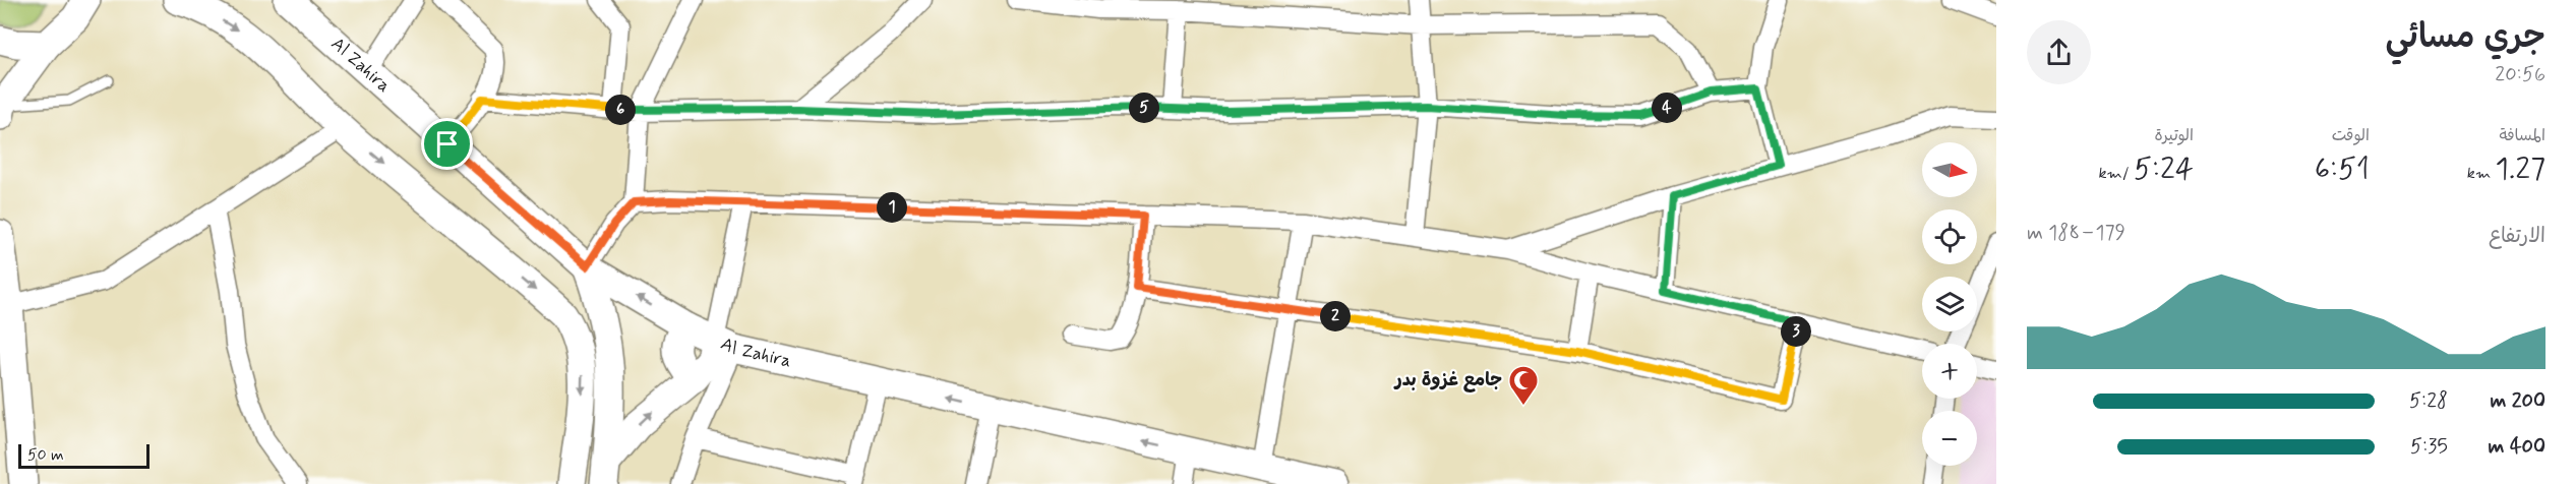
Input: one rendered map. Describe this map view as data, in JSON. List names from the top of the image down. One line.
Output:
{"streets":{"main road":["Al Zahira"]},"one_way":["Al Zahira"],"places":{"mosque":["جامع غزوة بدر"]},"scale_bar":"50 m","north":"right","page":{"heading":["جري مسائي","20:56"],"pins":["4","5","6","1","2","3"],"stats":[["المسافة","1.27 km"],["الوقت","6:51"],["الوتيرة","5:24 /km"]],"map_buttons":["+","−"],"chart":["الارتفاع","179–188 m"],"list":[{"name":"200 m","note":"5:28"},{"name":"400 m","note":"5:35"}],"scale":"50 m"}}
